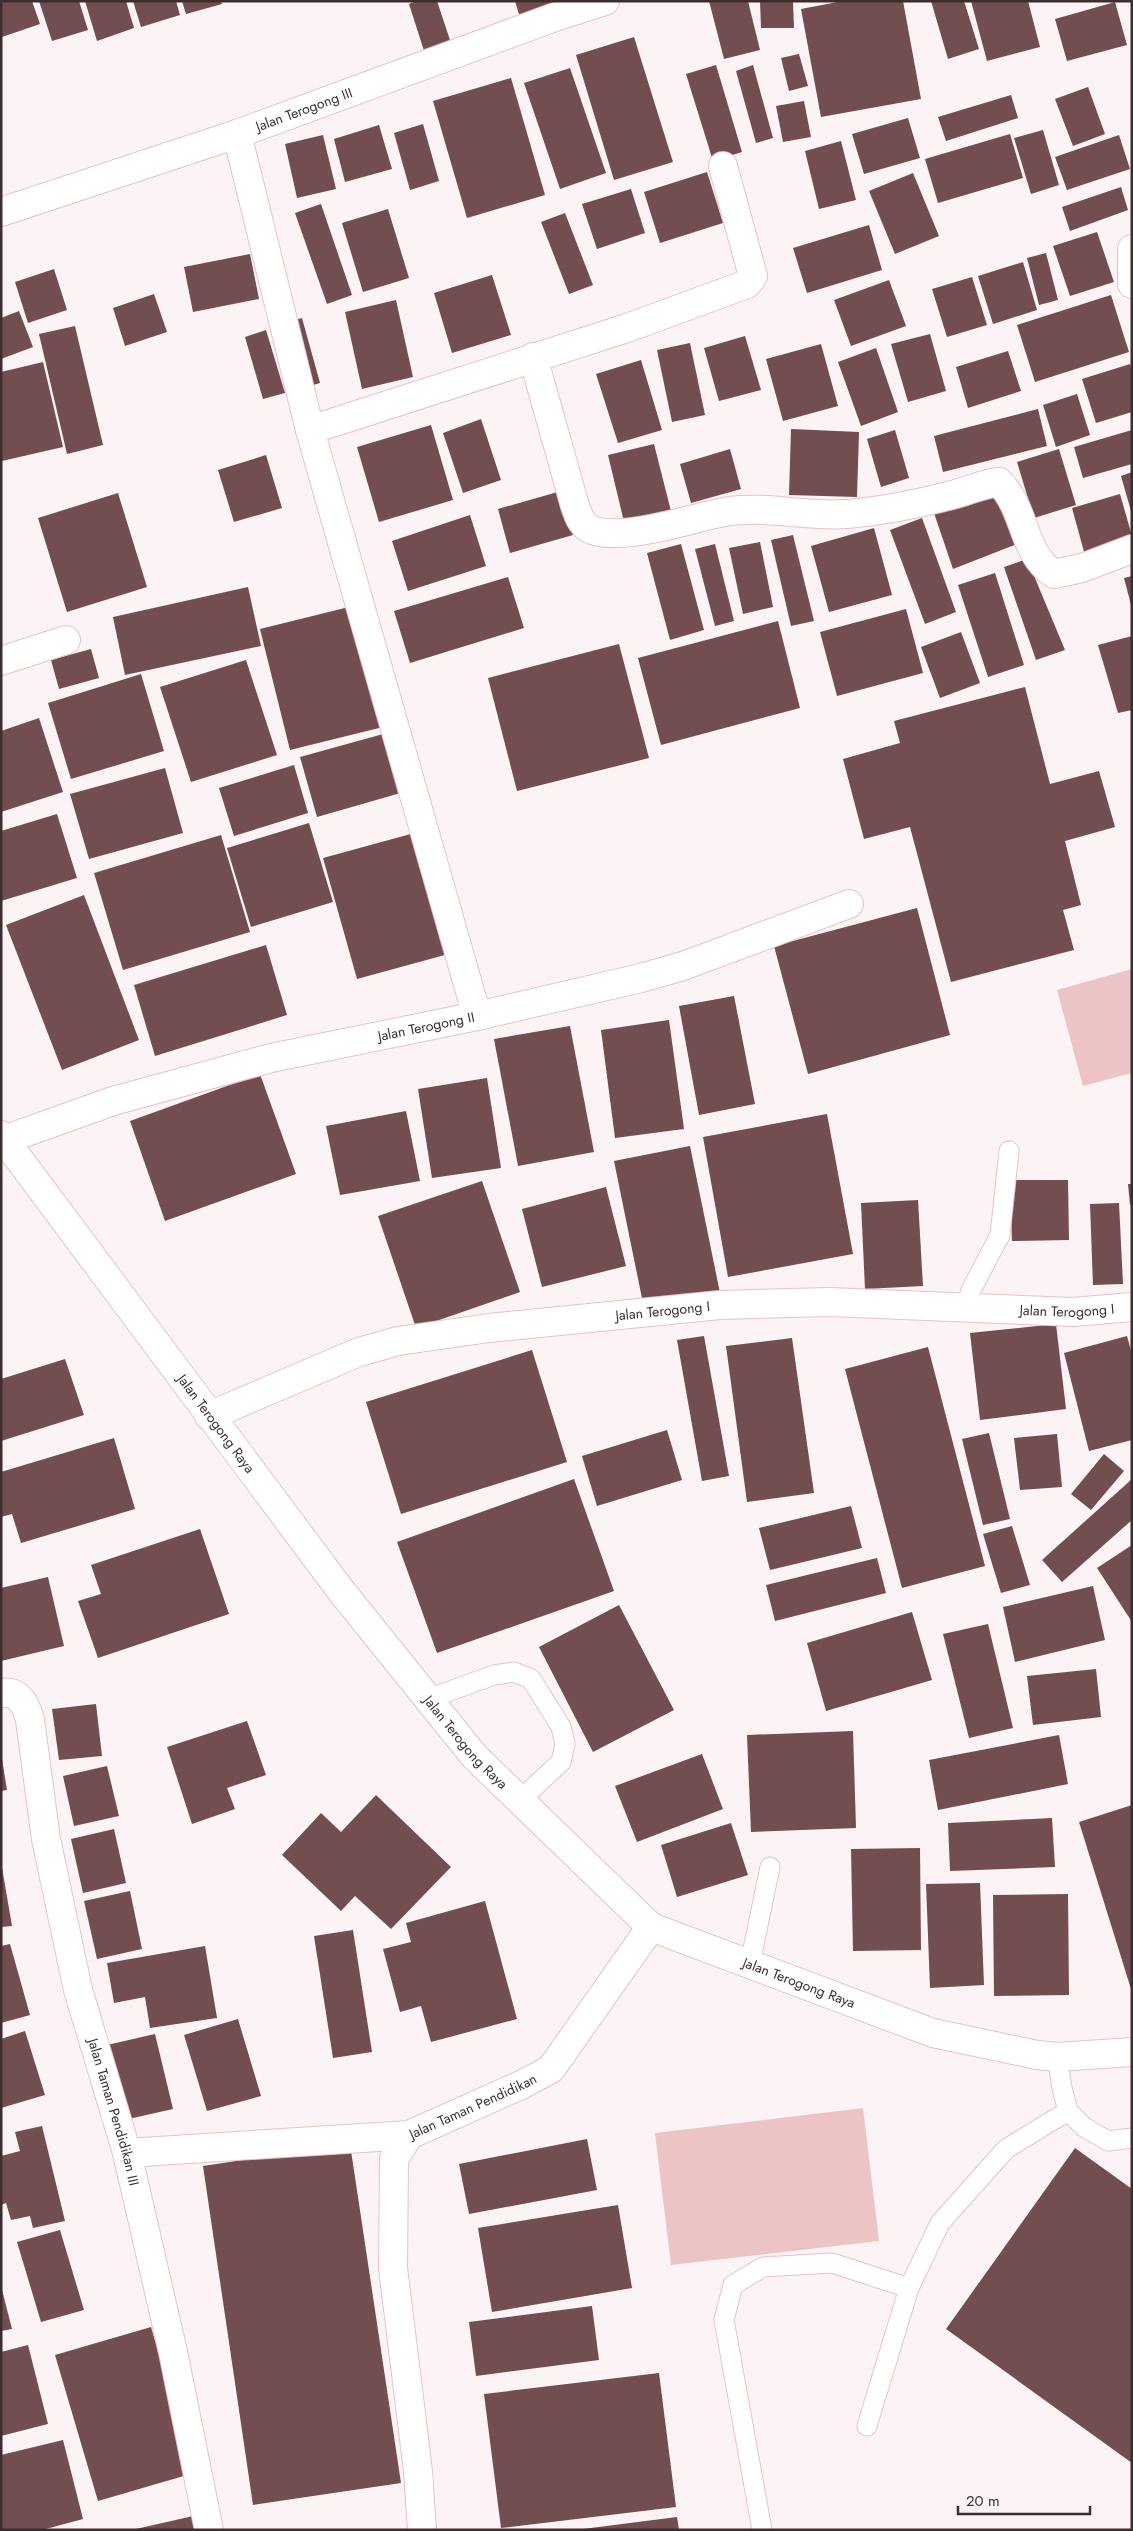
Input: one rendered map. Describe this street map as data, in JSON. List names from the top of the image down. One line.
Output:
{"streets":{"street":["Jalan Terogong III","Jalan Terogong II","Jalan Terogong I","Jalan Terogong Raya","Jalan Taman Pendidikan","Jalan Taman Pendidikan III"]},"crossings":[["Jalan Terogong II","Jalan Terogong Raya"],["Jalan Terogong I","Jalan Terogong Raya"],["Jalan Terogong Raya","Jalan Taman Pendidikan"]],"scale_bar":"20 m"}
